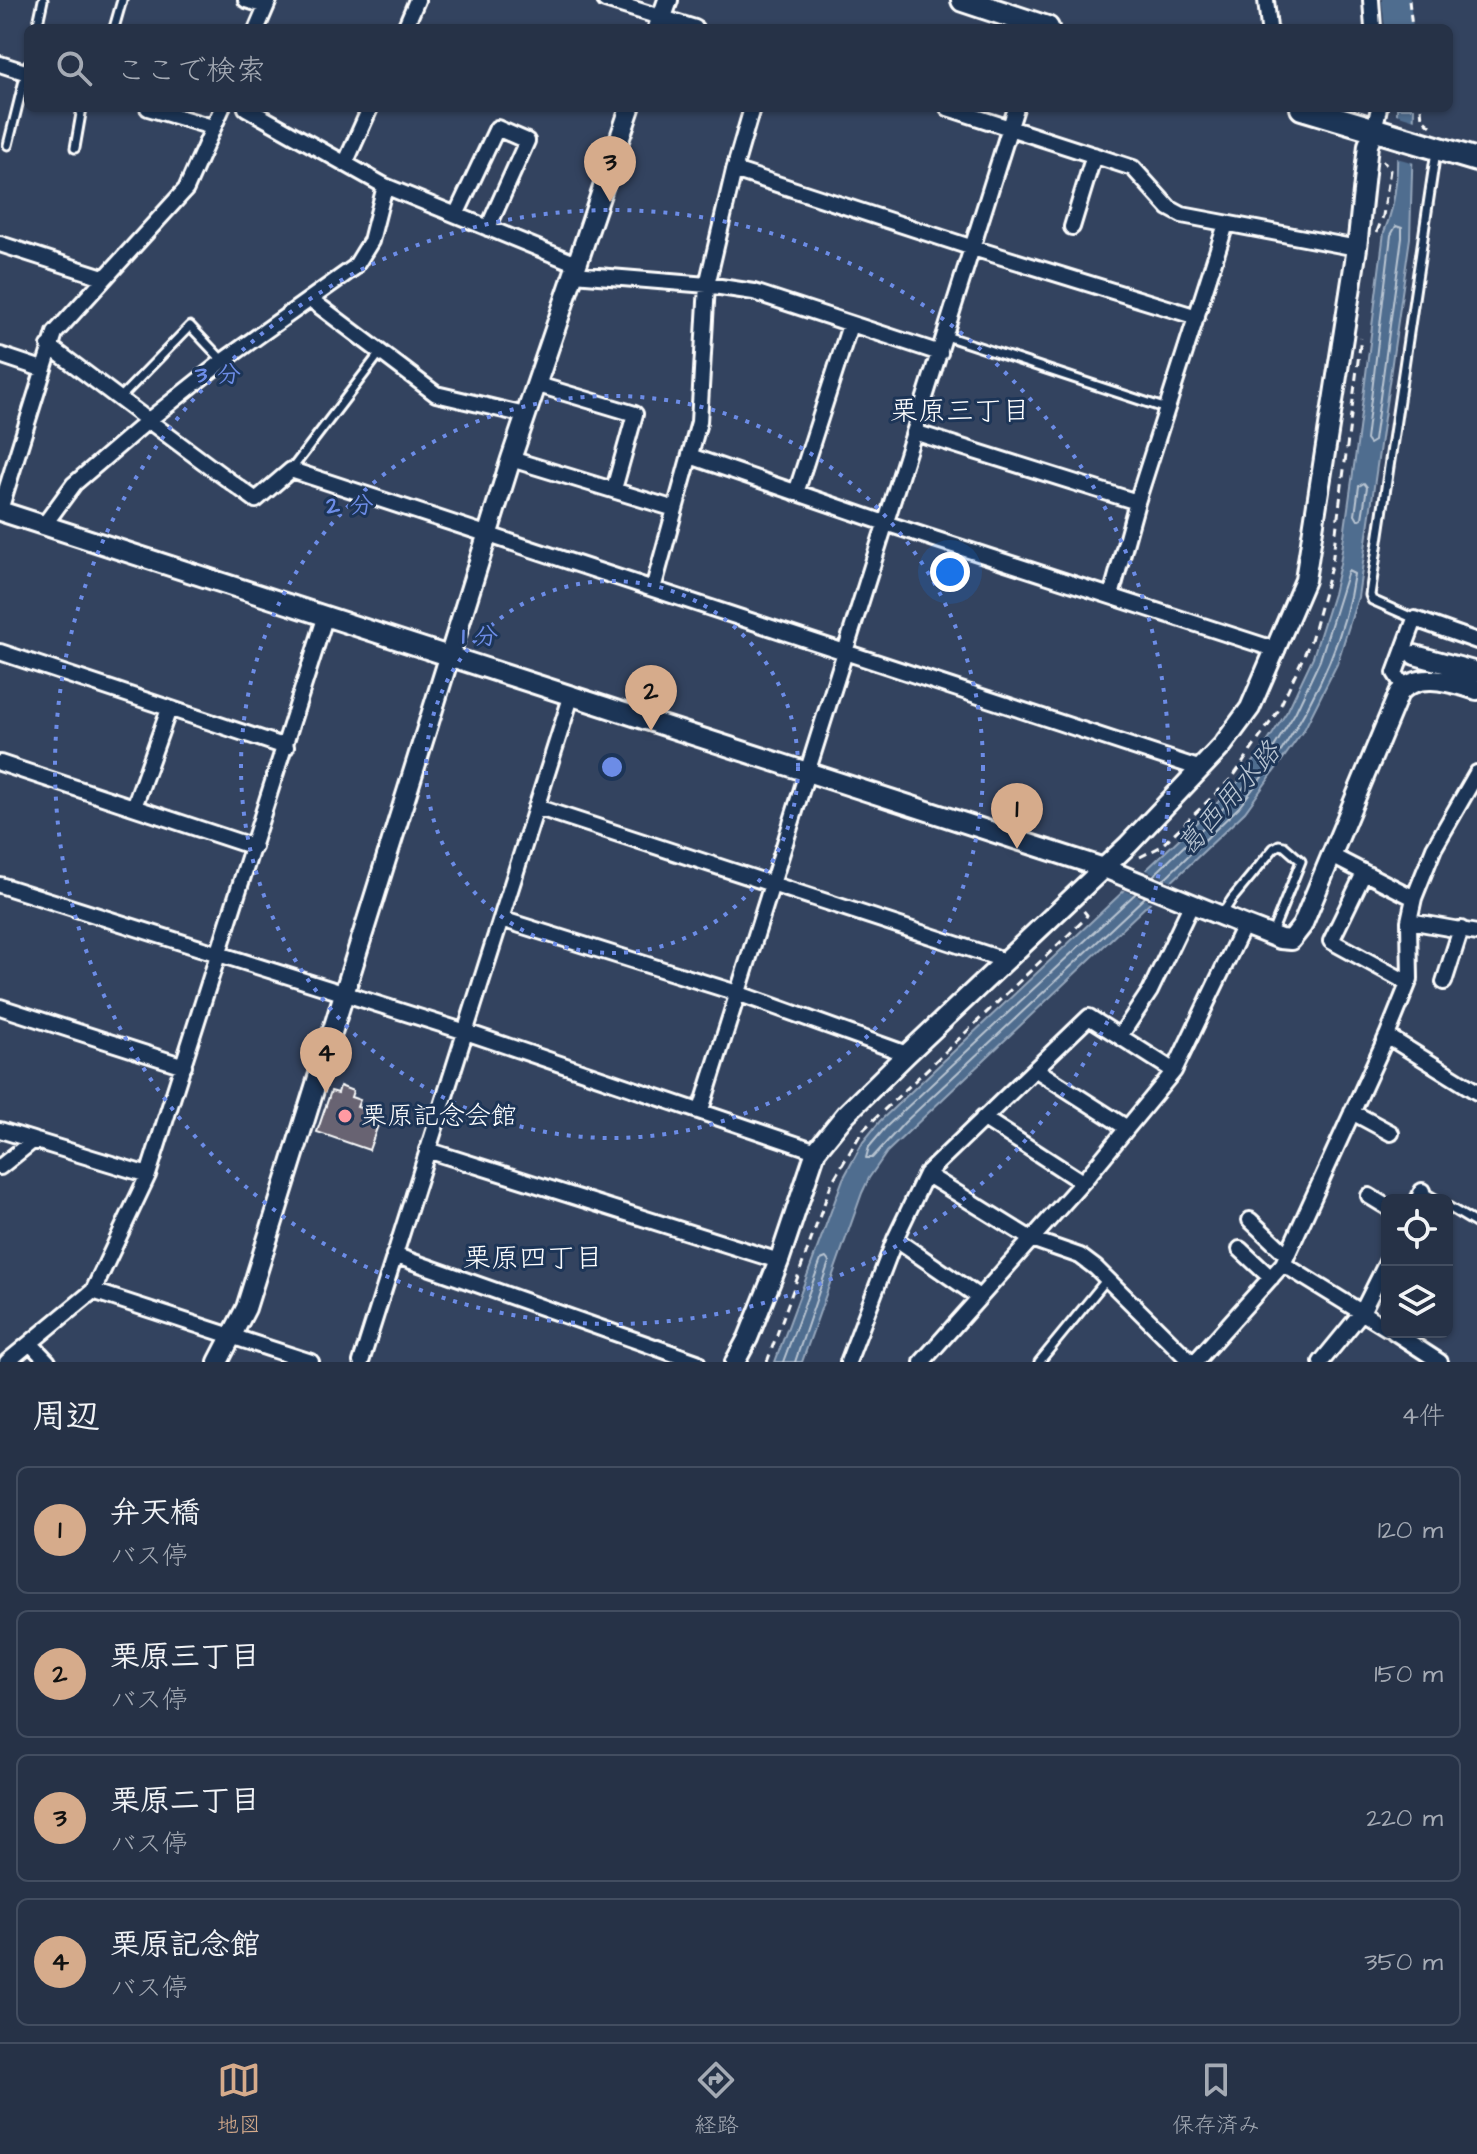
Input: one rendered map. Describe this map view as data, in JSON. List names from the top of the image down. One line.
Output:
{"districts":["栗原三丁目","栗原四丁目"],"water":["葛西用水路"],"places":["栗原記念会館"],"page":{"search":"ここで検索","pins":["3","2","1","4"],"heading":["周辺","4件"],"list":[{"mark":"1","name":"弁天橋","note":"バス停","value":"120 m"},{"mark":"2","name":"栗原三丁目","note":"バス停","value":"150 m"},{"mark":"3","name":"栗原二丁目","note":"バス停","value":"220 m"},{"mark":"4","name":"栗原記念館","note":"バス停","value":"350 m"}],"nav":["地図","経路","保存済み"]},"rings":["3 分","2 分","1 分"]}
